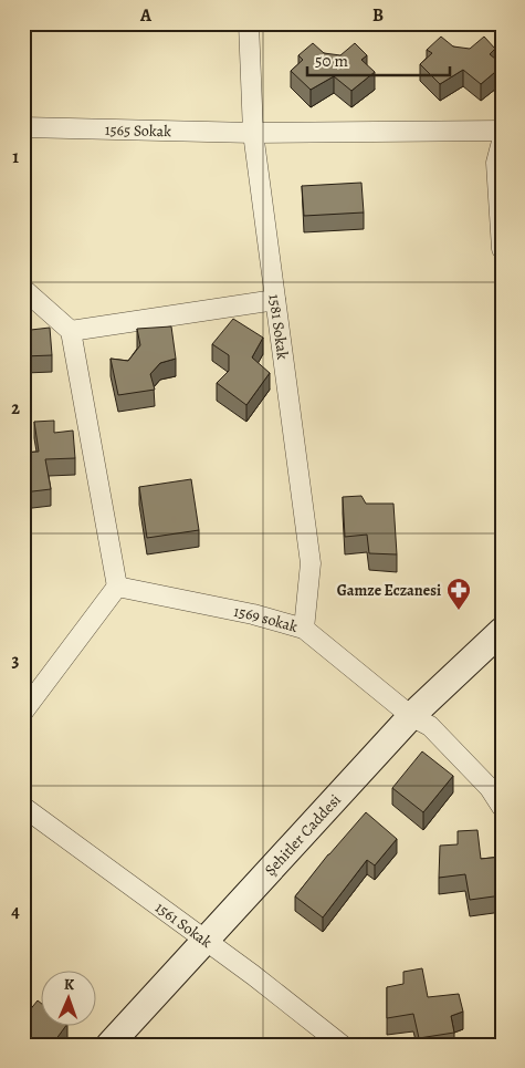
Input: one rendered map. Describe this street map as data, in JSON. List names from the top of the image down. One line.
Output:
{"streets":{"street":["1565 Sokak","1581 Sokak","1569 sokak","Şehitler Caddesi","1561 Sokak"]},"crossings":[["1565 Sokak","1581 Sokak"],["1581 Sokak","1569 sokak"],["1569 sokak","Şehitler Caddesi"],["Şehitler Caddesi","1561 Sokak"]],"places":{"pharmacy":["Gamze Eczanesi"]},"scale_bar":"50 m","north":"top","grid":{"columns":["A","B"],"rows":["1","2","3","4"]}}
